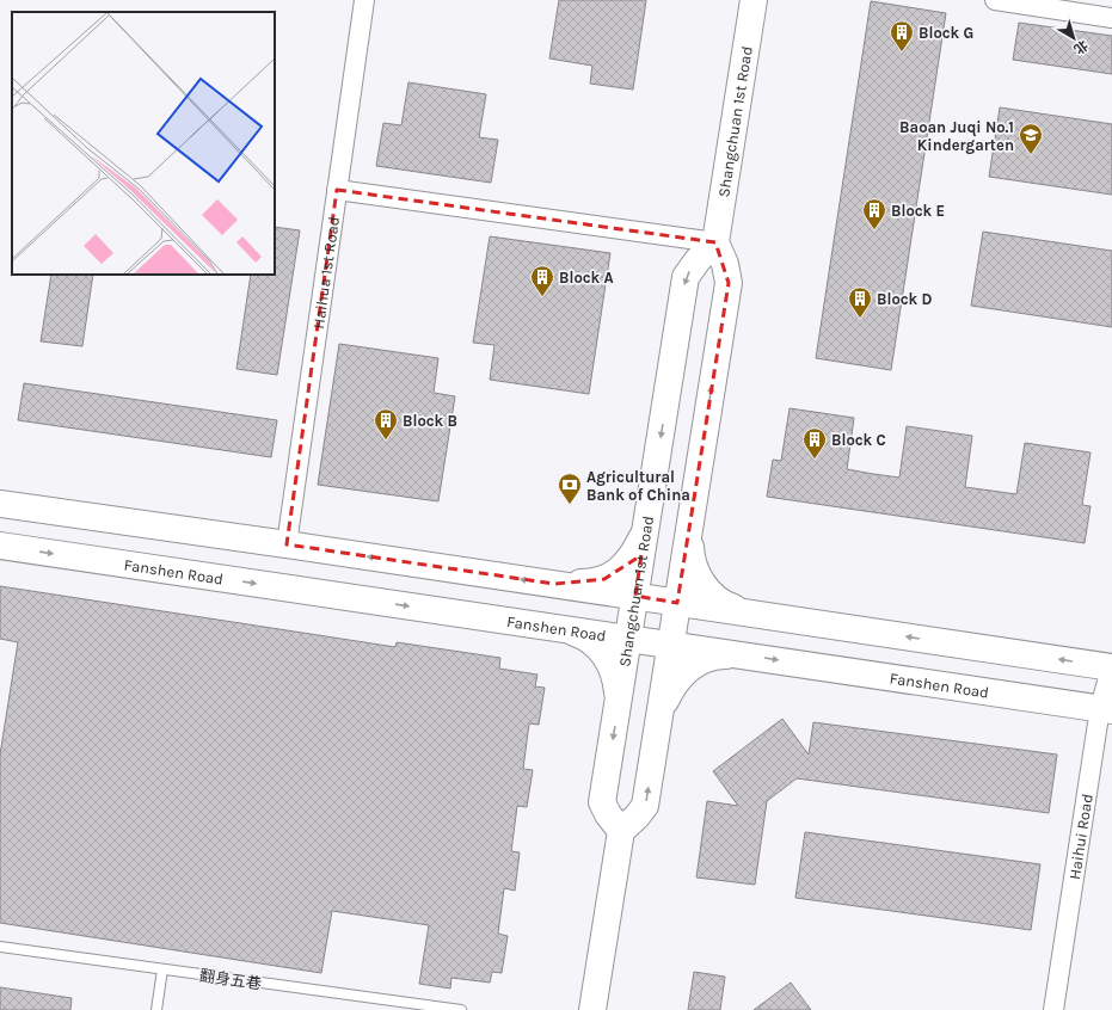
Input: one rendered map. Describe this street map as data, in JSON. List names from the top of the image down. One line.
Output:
{"streets":{"main road":["Shangchuan 1st Road","Fanshen Road"],"street":["Haihua 1st Road","Haihui Road"],"lane":["翻身五巷"]},"crossings":[["Shangchuan 1st Road","Fanshen Road"],["Fanshen Road","Haihui Road"]],"places":{"building":["Block G","Block E","Block A","Block D","Block B","Block C"],"school or university":["Baoan Juqi No.1 Kindergarten"],"bank":["Agricultural Bank of China"]},"north":"bottom right"}
